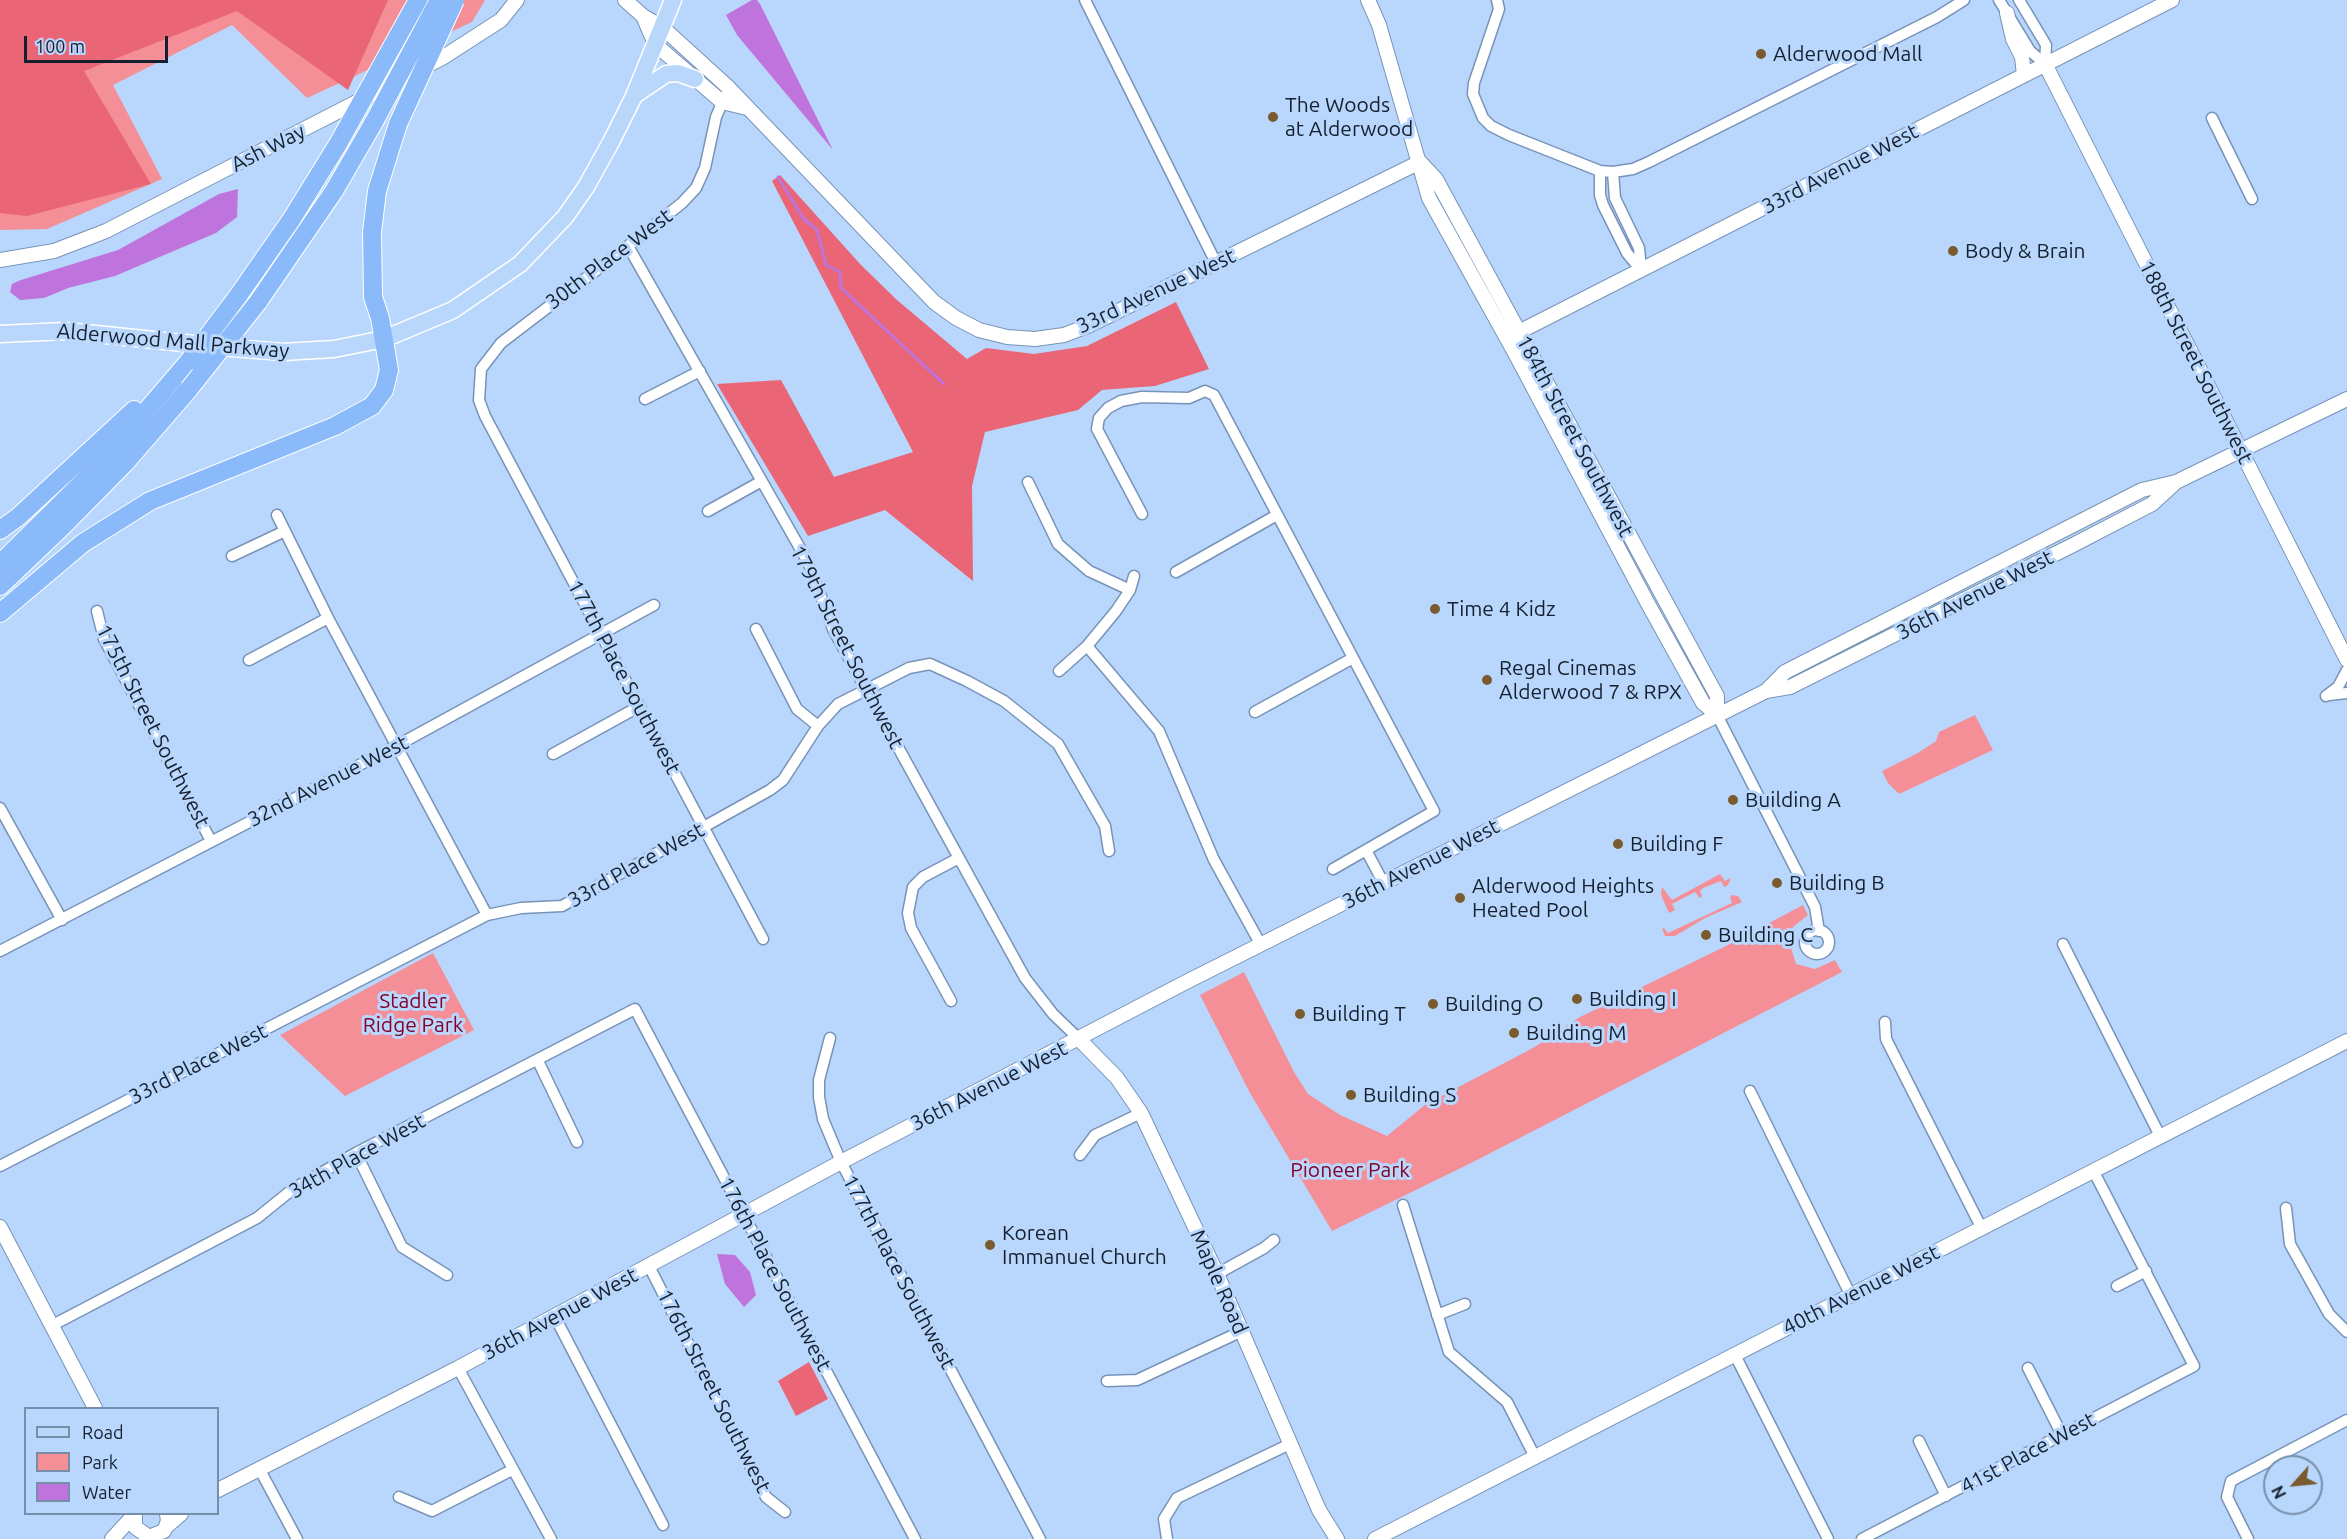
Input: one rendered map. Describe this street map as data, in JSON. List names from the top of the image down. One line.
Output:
{"streets":{"main road":["Alderwood Mall Parkway"],"street":["Ash Way","33rd Avenue West","30th Place West","188th Street Southwest","184th Street Southwest","36th Avenue West","179th Street Southwest","177th Place Southwest","175th Street Southwest","32nd Avenue West","33rd Place West","34th Place West","176th Place Southwest","Maple Road","40th Avenue West","176th Street Southwest","41st Place West"]},"crossings":[["33rd Avenue West","30th Place West"],["33rd Avenue West","Alderwood Mall Parkway"],["33rd Avenue West","188th Street Southwest"],["33rd Avenue West","184th Street Southwest"],["30th Place West","179th Street Southwest"],["30th Place West","177th Place Southwest"],["188th Street Southwest","36th Avenue West"],["184th Street Southwest","36th Avenue West"],["36th Avenue West","179th Street Southwest"],["36th Avenue West","177th Place Southwest"],["36th Avenue West","176th Place Southwest"],["36th Avenue West","Maple Road"],["36th Avenue West","176th Street Southwest"],["179th Street Southwest","33rd Place West"],["179th Street Southwest","Maple Road"],["177th Place Southwest","32nd Avenue West"],["177th Place Southwest","33rd Place West"],["175th Street Southwest","32nd Avenue West"],["34th Place West","176th Place Southwest"]],"parks":["Stadler Ridge Park","Pioneer Park"],"places":["Alderwood Mall","The Woods at Alderwood","Body & Brain","Time 4 Kidz","Regal Cinemas Alderwood 7 & RPX","Building A","Building F","Building B","Alderwood Heights Heated Pool","Building C","Building I","Building O","Building T","Building M","Building S","Korean Immanuel Church"],"legend":["Road","Park","Water"],"scale_bar":"100 m","north":"bottom left"}
